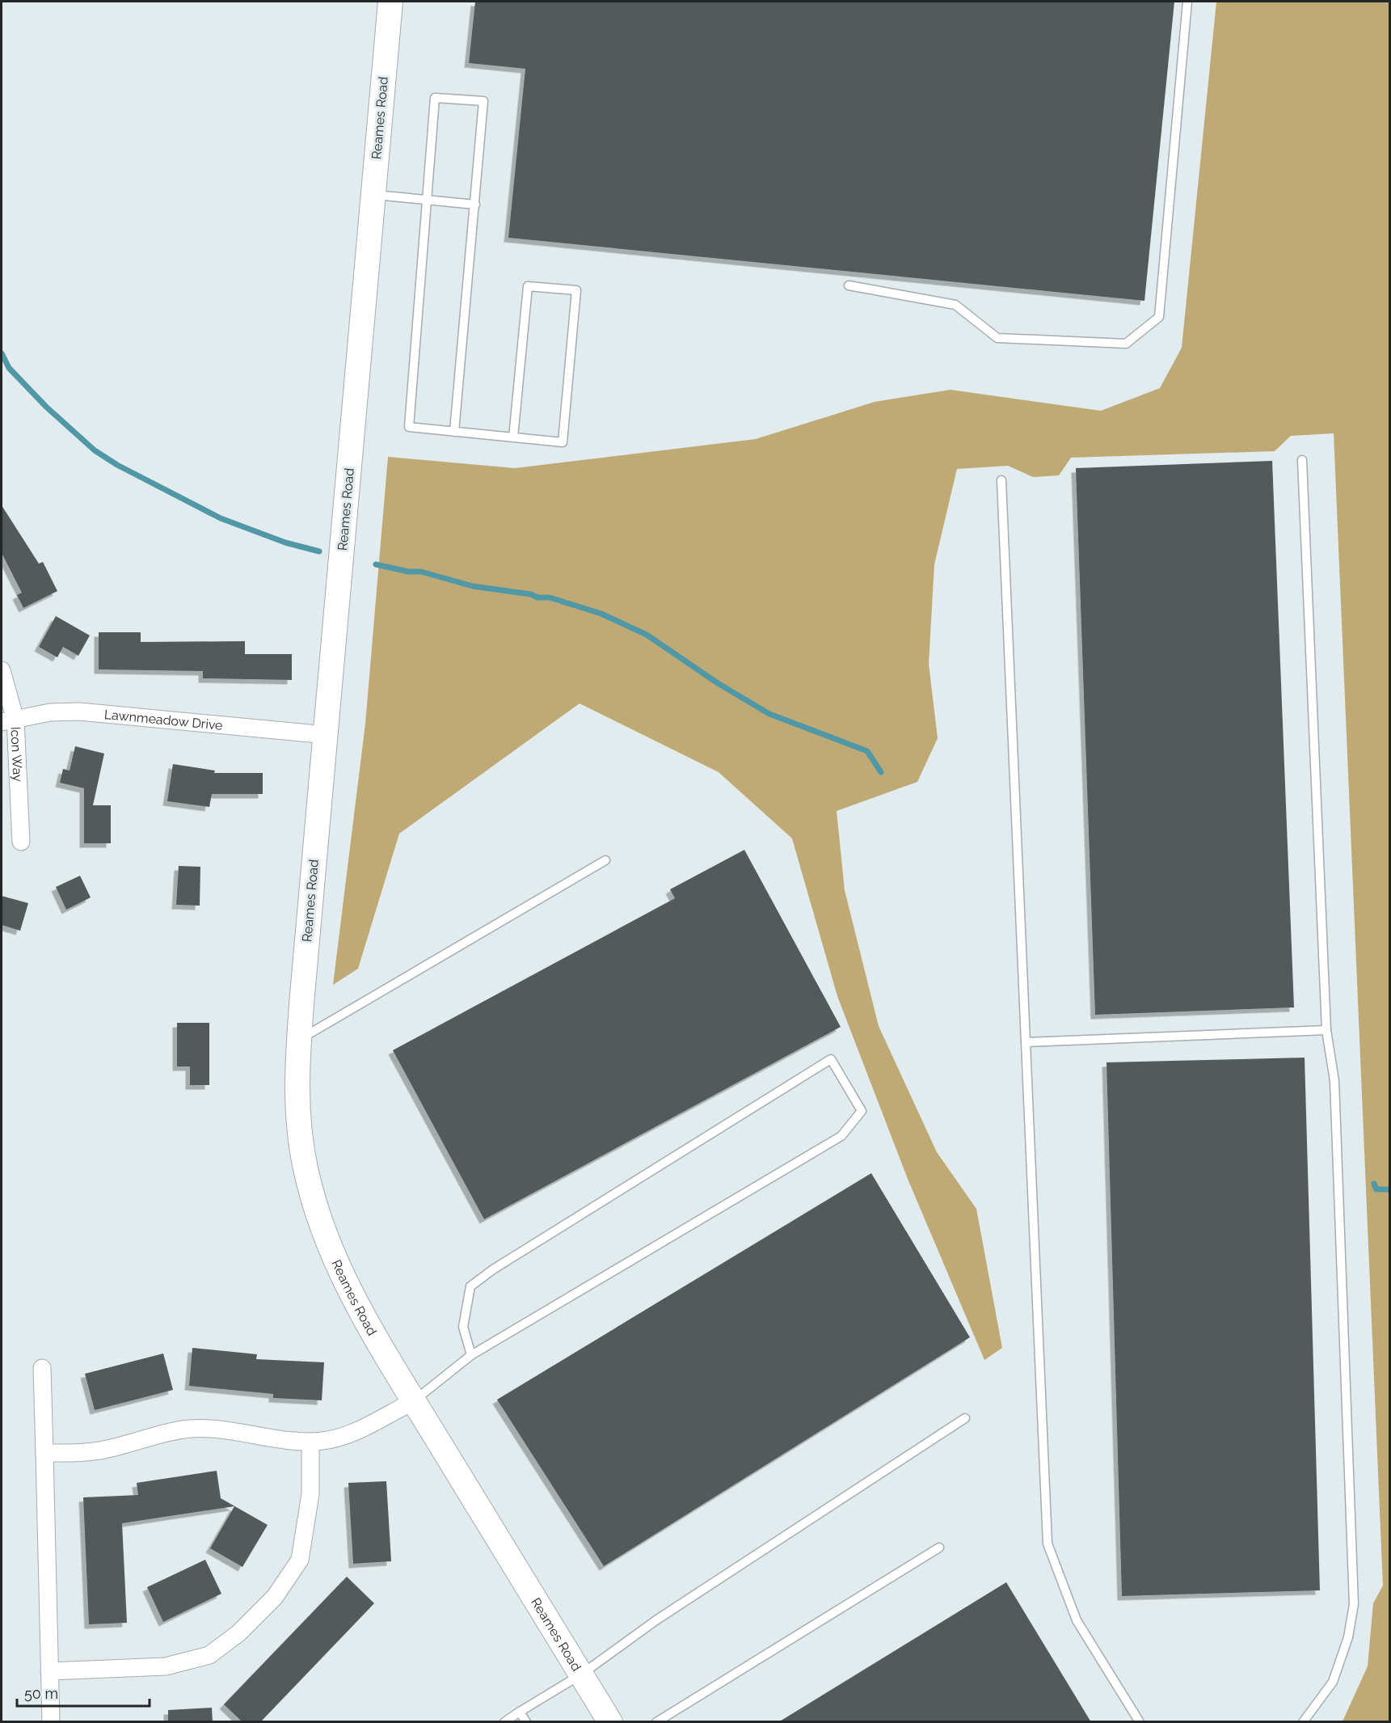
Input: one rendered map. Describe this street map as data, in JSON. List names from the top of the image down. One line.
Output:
{"streets":{"main road":["Reames Road"],"street":["Lawnmeadow Drive","Icon Way"]},"crossings":[["Reames Road","Lawnmeadow Drive"],["Lawnmeadow Drive","Icon Way"]],"scale_bar":"50 m"}
